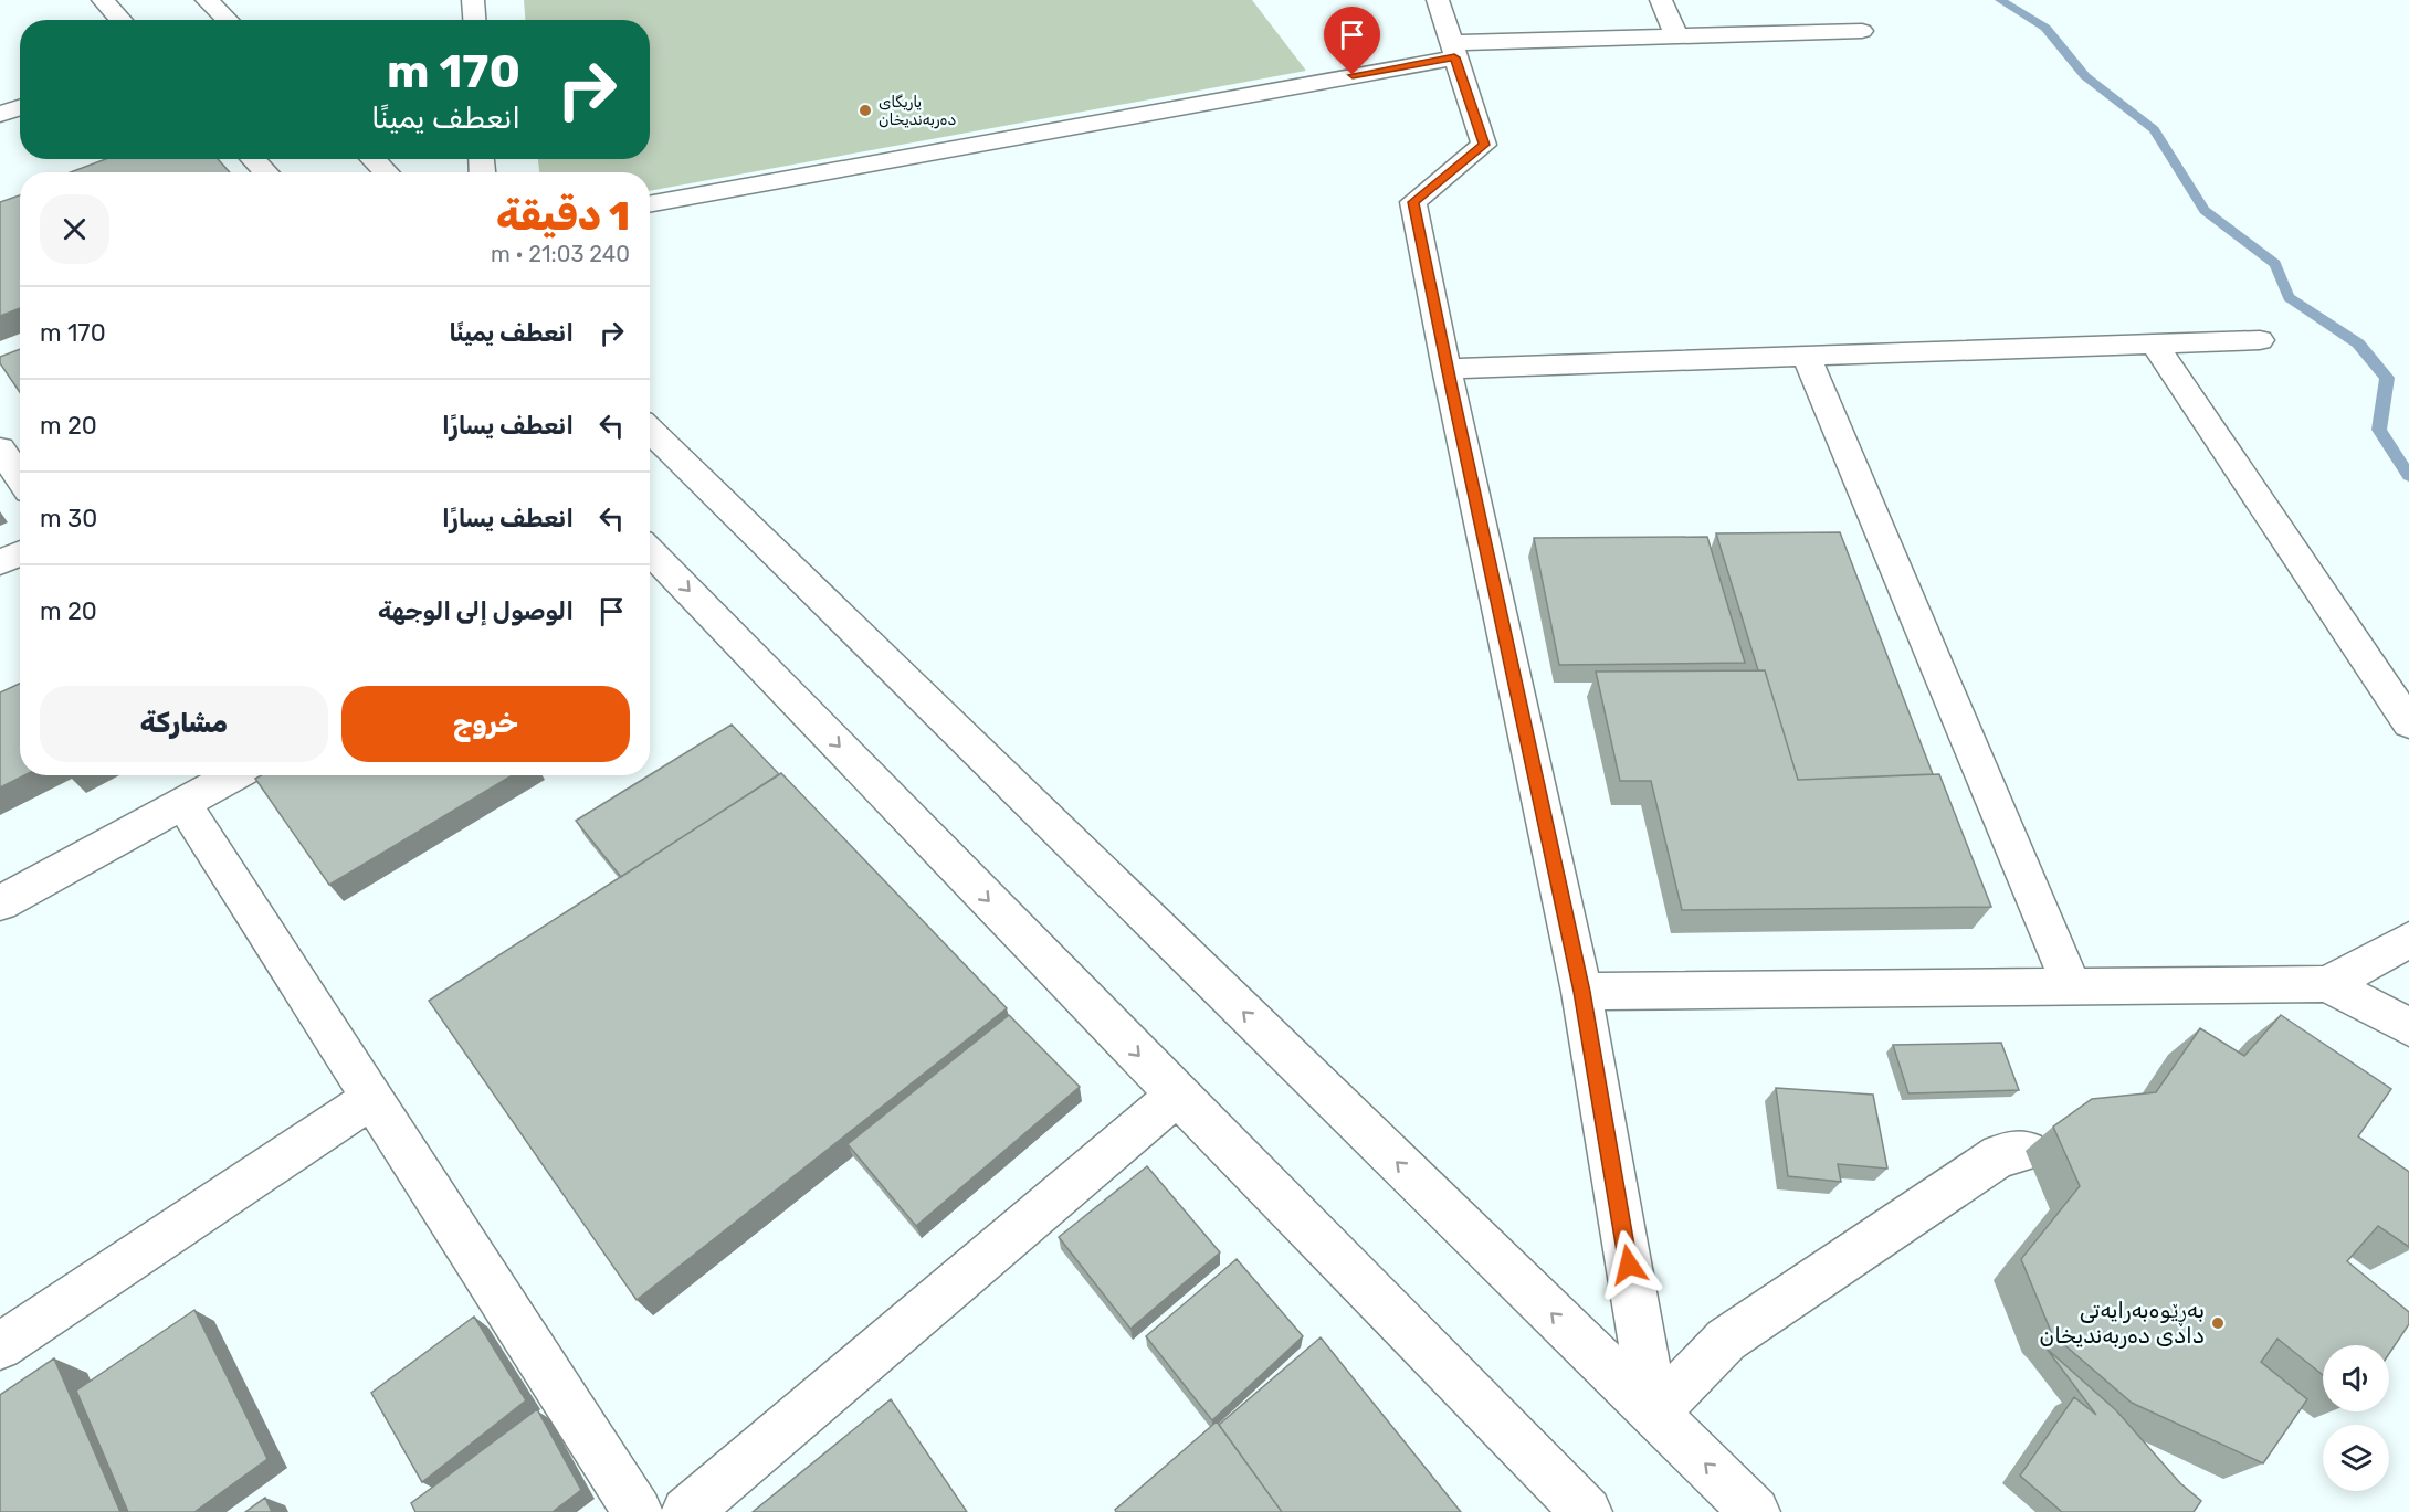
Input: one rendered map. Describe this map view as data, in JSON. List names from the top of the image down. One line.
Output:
{"places":["یاریگاى ده‌ربه‌ندیخان","به‌ڕێوه‌به‌رایه‌تى دادى ده‌ربه‌ندیخان"],"page":{"turn":["170 m","انعطف يمينًا"],"heading":["1 دقيقة","240 m · 21:03"],"list":[{"name":"انعطف يمينًا","value":"170 m"},{"name":"انعطف يسارًا","value":"20 m"},{"name":"انعطف يسارًا","value":"30 m"},{"name":"الوصول إلى الوجهة","value":"20 m"}],"buttons":["خروج","مشاركة"]}}
